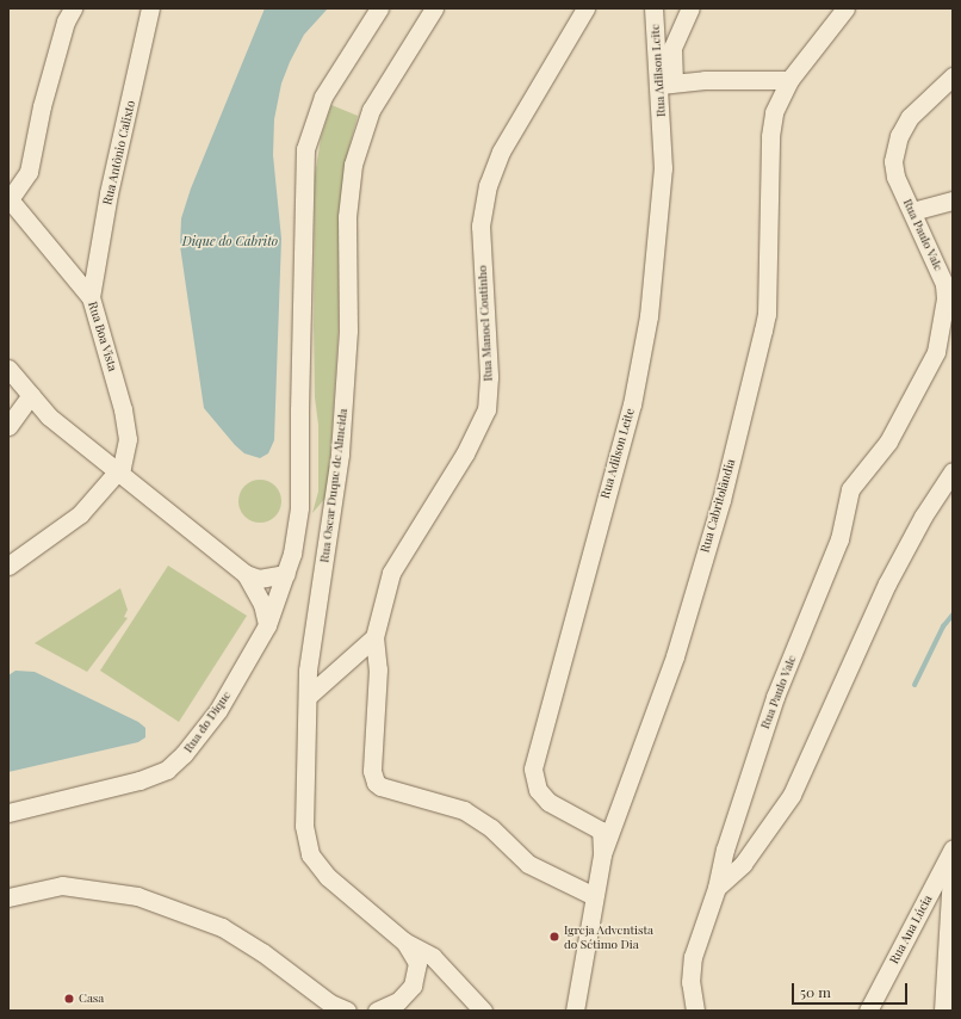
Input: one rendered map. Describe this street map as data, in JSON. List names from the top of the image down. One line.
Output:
{"streets":{"street":["Rua Adilson Leite","Rua Antônio Calixto","Rua Paulo Vale","Rua Manoel Coutinho","Rua Boa Vista","Rua Oscar Duque de Almeida","Rua Cabritolândia","Rua do Dique","Rua Ana Lúcia"]},"crossings":[["Rua Adilson Leite","Rua Cabritolândia"],["Rua Antônio Calixto","Rua Boa Vista"]],"water":["Dique do Cabrito"],"places":["Igreja Adventista do Sétimo Dia","Casa"],"scale_bar":"50 m"}
